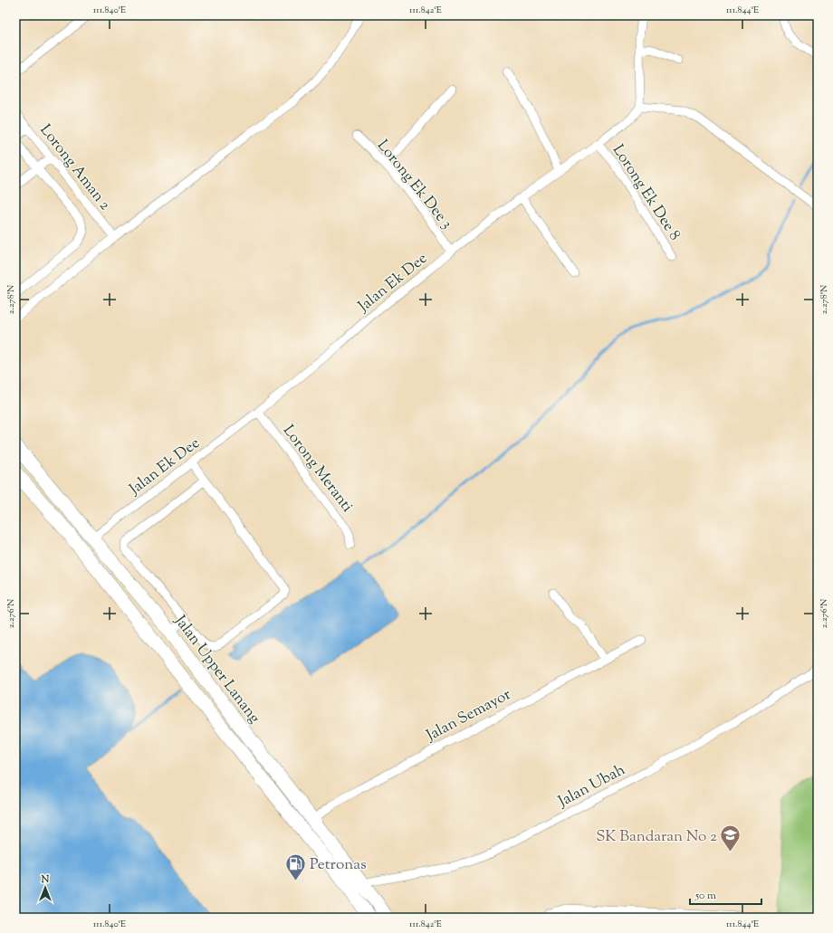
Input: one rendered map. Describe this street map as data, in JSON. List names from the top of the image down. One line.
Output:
{"streets":{"main road":["Jalan Upper Lanang"],"street":["Lorong Aman 2","Lorong Ek Dee 3","Lorong Ek Dee 8","Jalan Ek Dee","Lorong Meranti","Jalan Semayor","Jalan Ubah"]},"crossings":[["Lorong Ek Dee 3","Jalan Ek Dee"],["Lorong Ek Dee 8","Jalan Ek Dee"],["Jalan Ek Dee","Lorong Meranti"],["Jalan Ek Dee","Jalan Upper Lanang"],["Jalan Upper Lanang","Jalan Semayor"],["Jalan Upper Lanang","Jalan Ubah"]],"places":{"school or university":["SK Bandaran No 2"],"fuel station":["Petronas"]},"scale_bar":"50 m","north":"top","coordinates":["111.840°E","111.842°E","111.844°E","2.278°N","2.276°N"]}
